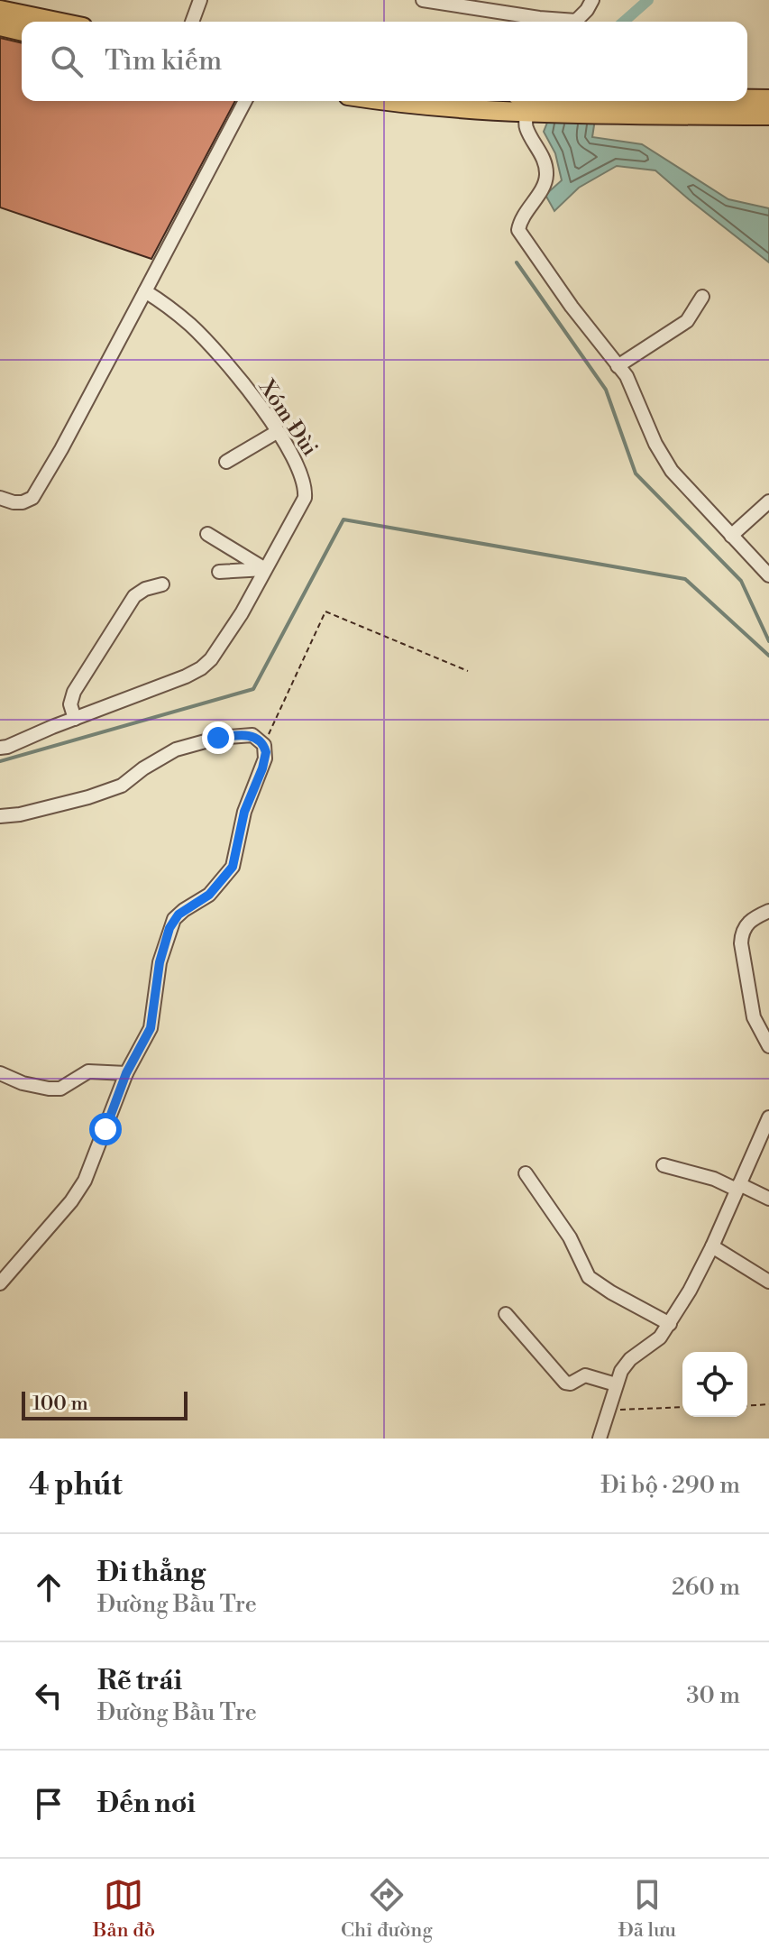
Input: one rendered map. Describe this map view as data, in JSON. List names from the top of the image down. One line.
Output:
{"streets":{"street":["Xóm Đùi"]},"scale_bar":"100 m","page":{"search":"Tìm kiếm","scale":"100 m","heading":["4 phút","Đi bộ · 290 m"],"list":[["Đi thẳng","Đường Bầu Tre","260 m"],["Rẽ trái","Đường Bầu Tre","30 m"],"Đến nơi"],"nav":["Bản đồ","Chỉ đường","Đã lưu"]}}
